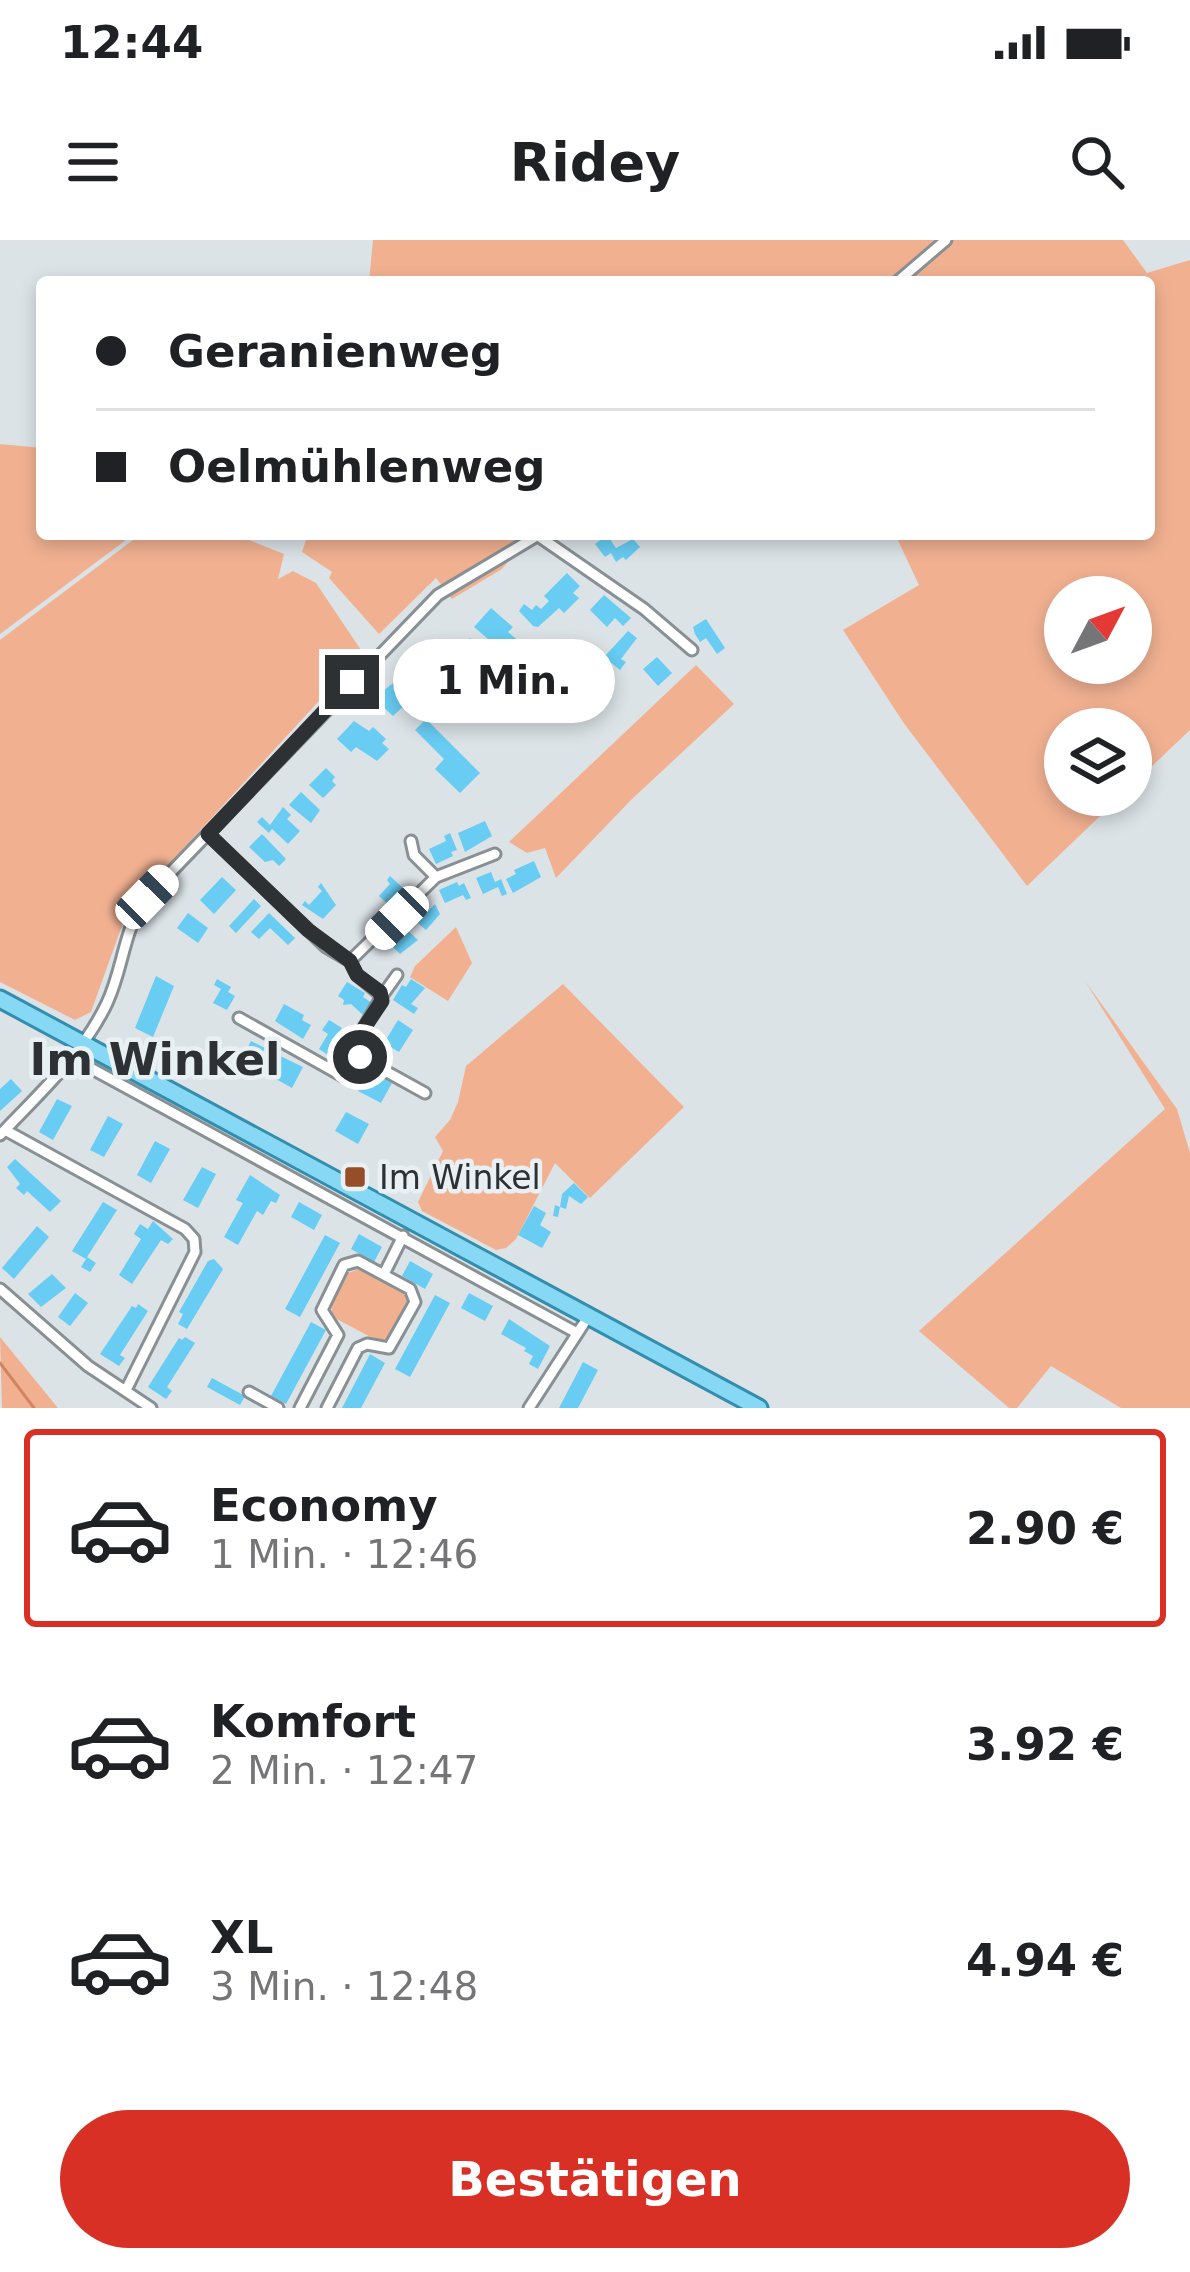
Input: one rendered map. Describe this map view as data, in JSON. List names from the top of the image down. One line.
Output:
{"districts":["Im Winkel"],"places":{"transit":["Im Winkel"]},"north":"top right","page":{"status":"12:44","header":"Ridey","banner":["Geranienweg","Oelmühlenweg"],"bubble":"1 Min.","list":[{"name":"Economy","note":"1 Min. · 12:46","value":"2.90 €"},{"name":"Komfort","note":"2 Min. · 12:47","value":"3.92 €"},{"name":"XL","note":"3 Min. · 12:48","value":"4.94 €"}],"buttons":"Bestätigen"}}
